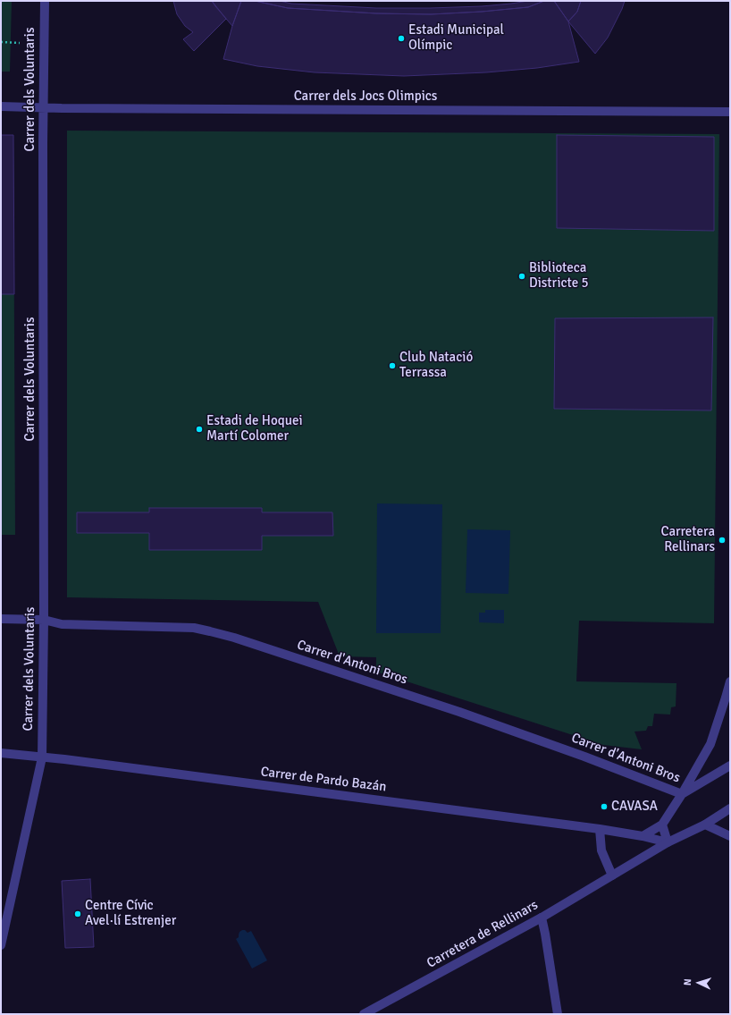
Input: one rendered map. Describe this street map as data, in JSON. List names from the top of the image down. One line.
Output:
{"streets":{"street":["Carrer dels Voluntaris","Carrer dels Jocs Olimpics","Carrer d'Antoni Bros","Carrer de Pardo Bazán","Carretera de Rellinars"]},"crossings":[["Carrer dels Voluntaris","Carrer dels Jocs Olimpics"],["Carrer dels Voluntaris","Carrer d'Antoni Bros"],["Carrer dels Voluntaris","Carrer de Pardo Bazán"],["Carrer de Pardo Bazán","Carretera de Rellinars"]],"places":["Estadi Municipal Olímpic","Biblioteca Districte 5","Club Natació Terrassa","Estadi de Hoquei Martí Colomer","Carretera Rellinars","CAVASA","Centre Cívic Avel·lí Estrenjer"],"north":"left"}
